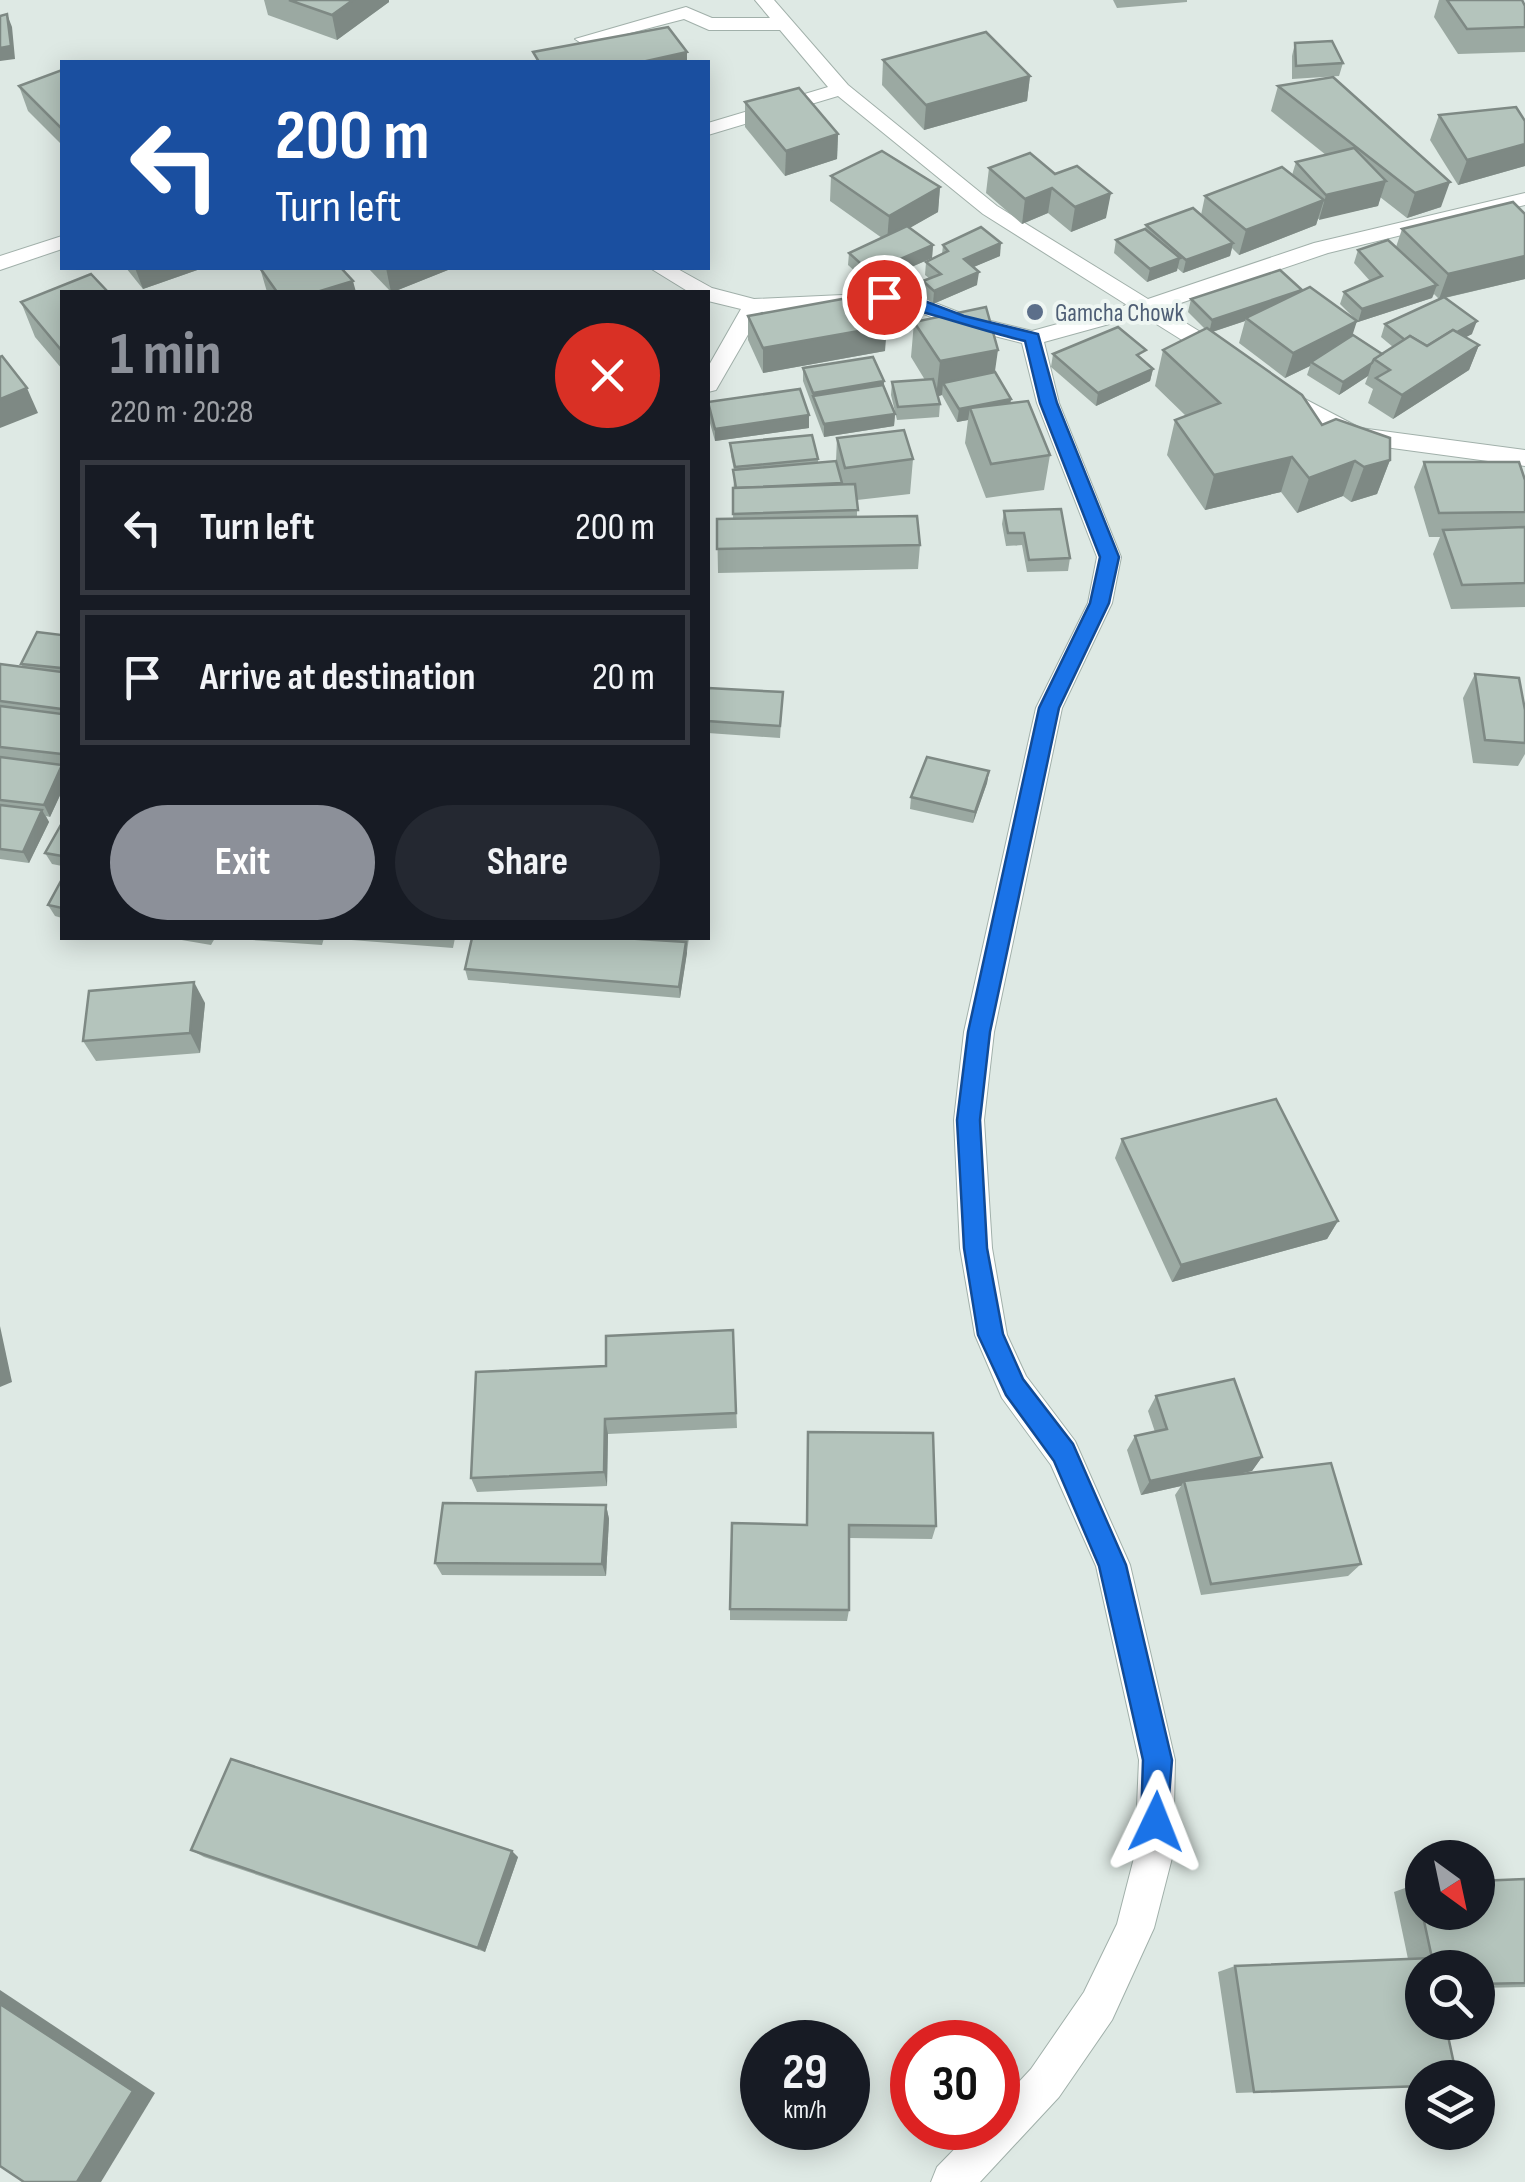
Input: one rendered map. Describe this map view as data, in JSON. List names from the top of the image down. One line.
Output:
{"places":["Gamcha Chowk"],"north":"bottom right","page":{"turn":["200 m","Turn left"],"heading":["1 min","220 m · 20:28"],"list":[{"name":"Turn left","value":"200 m"},{"name":"Arrive at destination","value":"20 m"}],"buttons":["Exit","Share"],"speed":"29 km/h","limit":"30"}}
